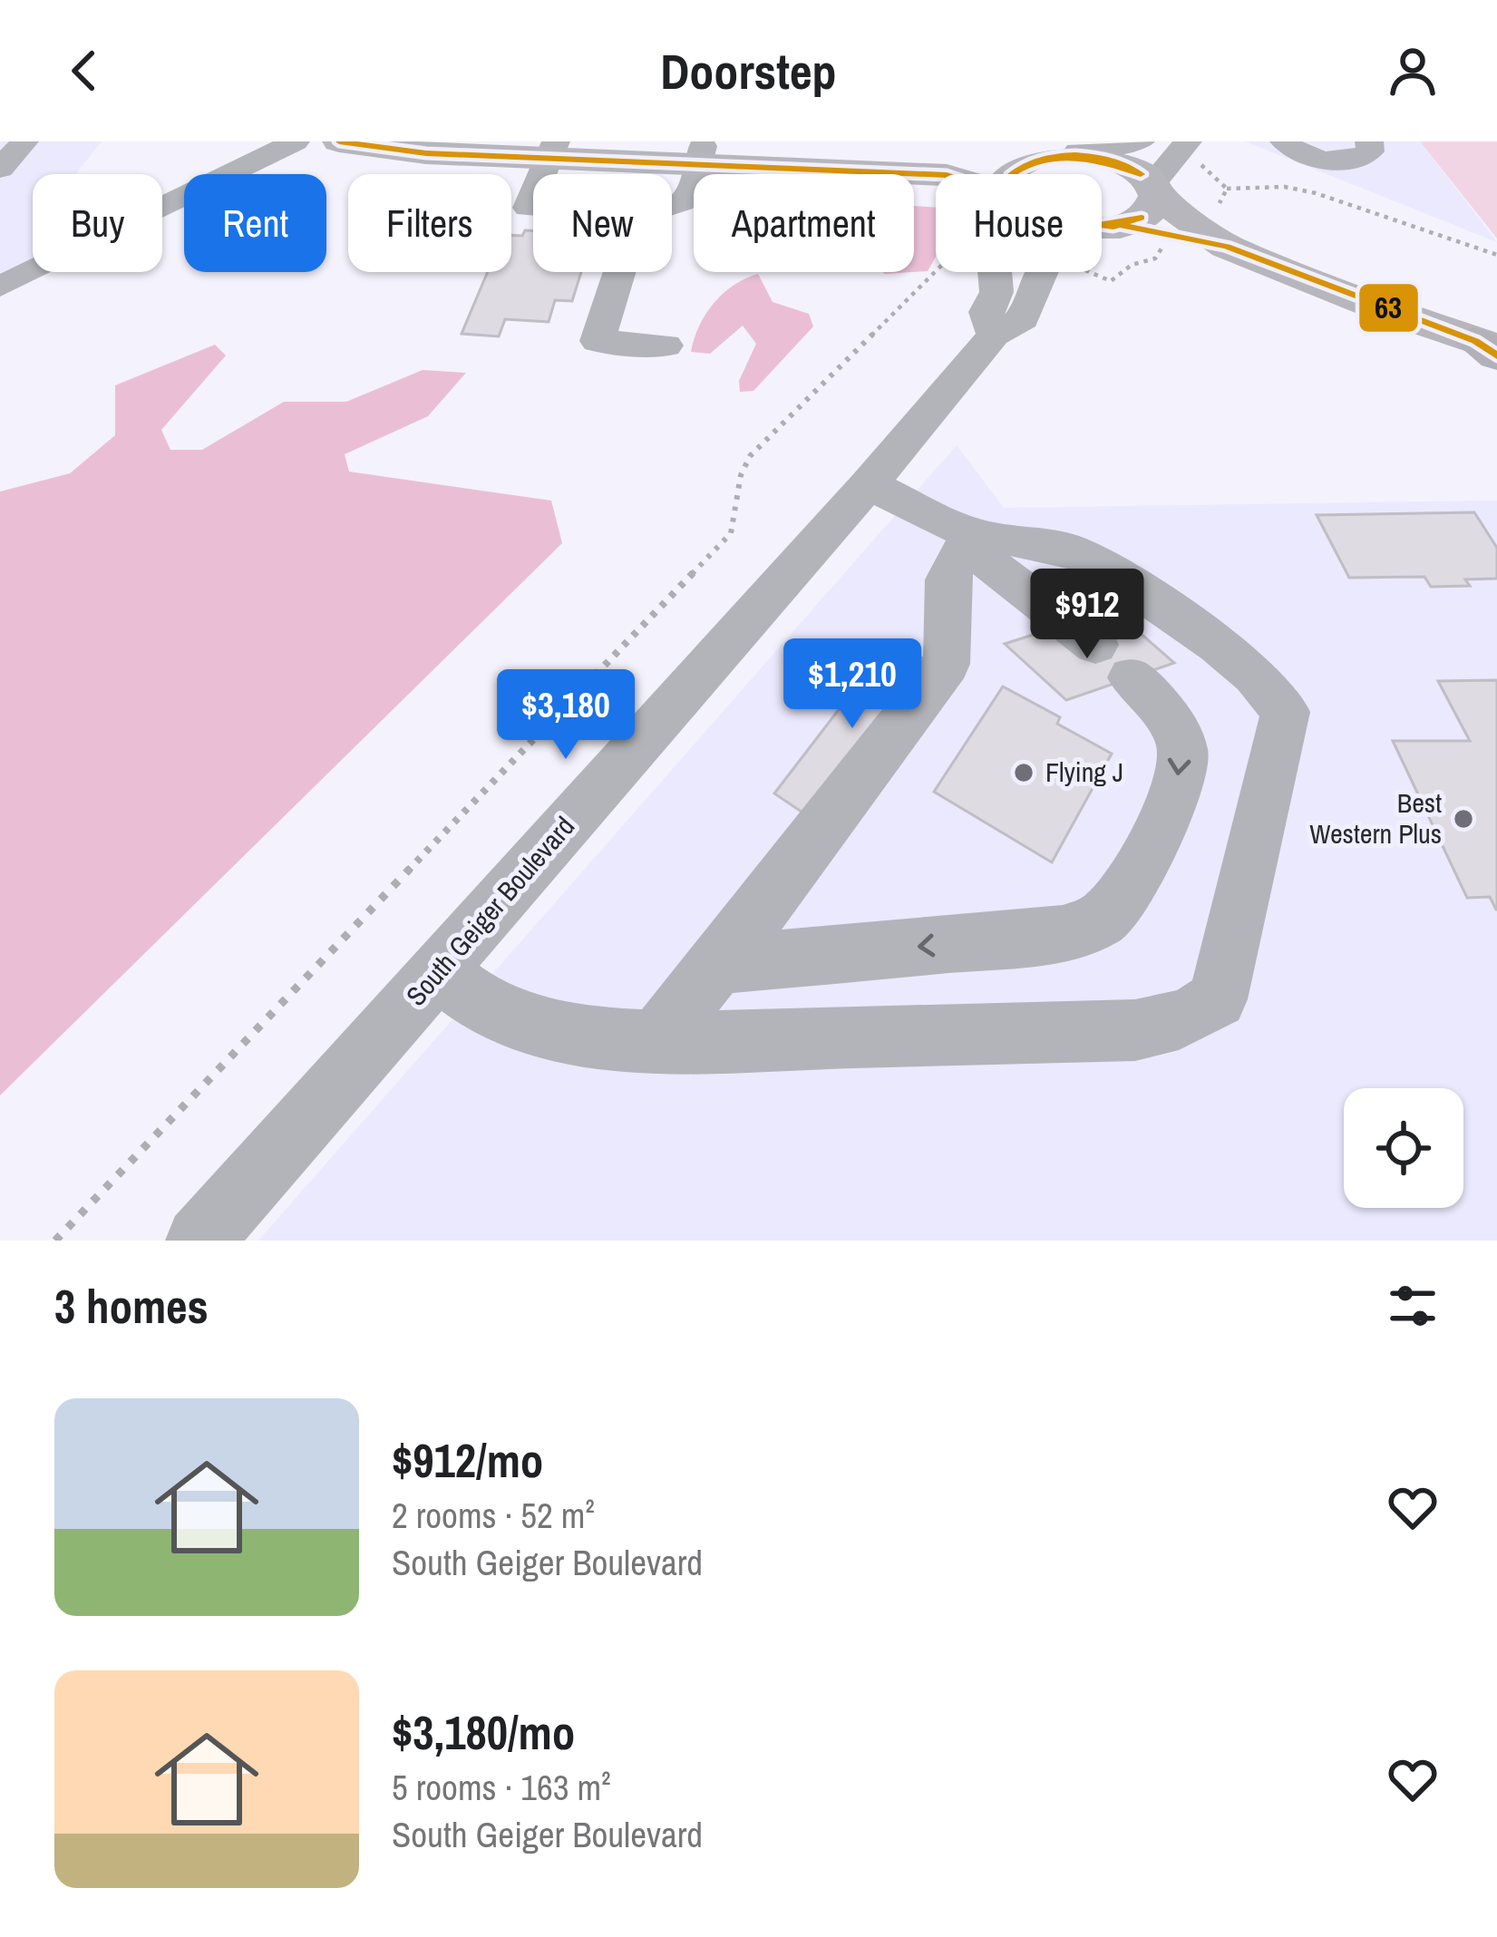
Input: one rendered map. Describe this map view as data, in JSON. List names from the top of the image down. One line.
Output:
{"streets":{"street":["South Geiger Boulevard"]},"places":["Flying J","Best Western Plus"],"lines":["transit line 63"],"page":{"header":"Doorstep","chip":["Buy","Rent","Filters","New","Apartment","House"],"price":["$912","$1,210","$3,180"],"heading":"3 homes","list":[{"name":"$912/mo","note":"2 rooms · 52 m² · South Geiger Boulevard"},{"name":"$3,180/mo","note":"5 rooms · 163 m² · South Geiger Boulevard"}]}}
